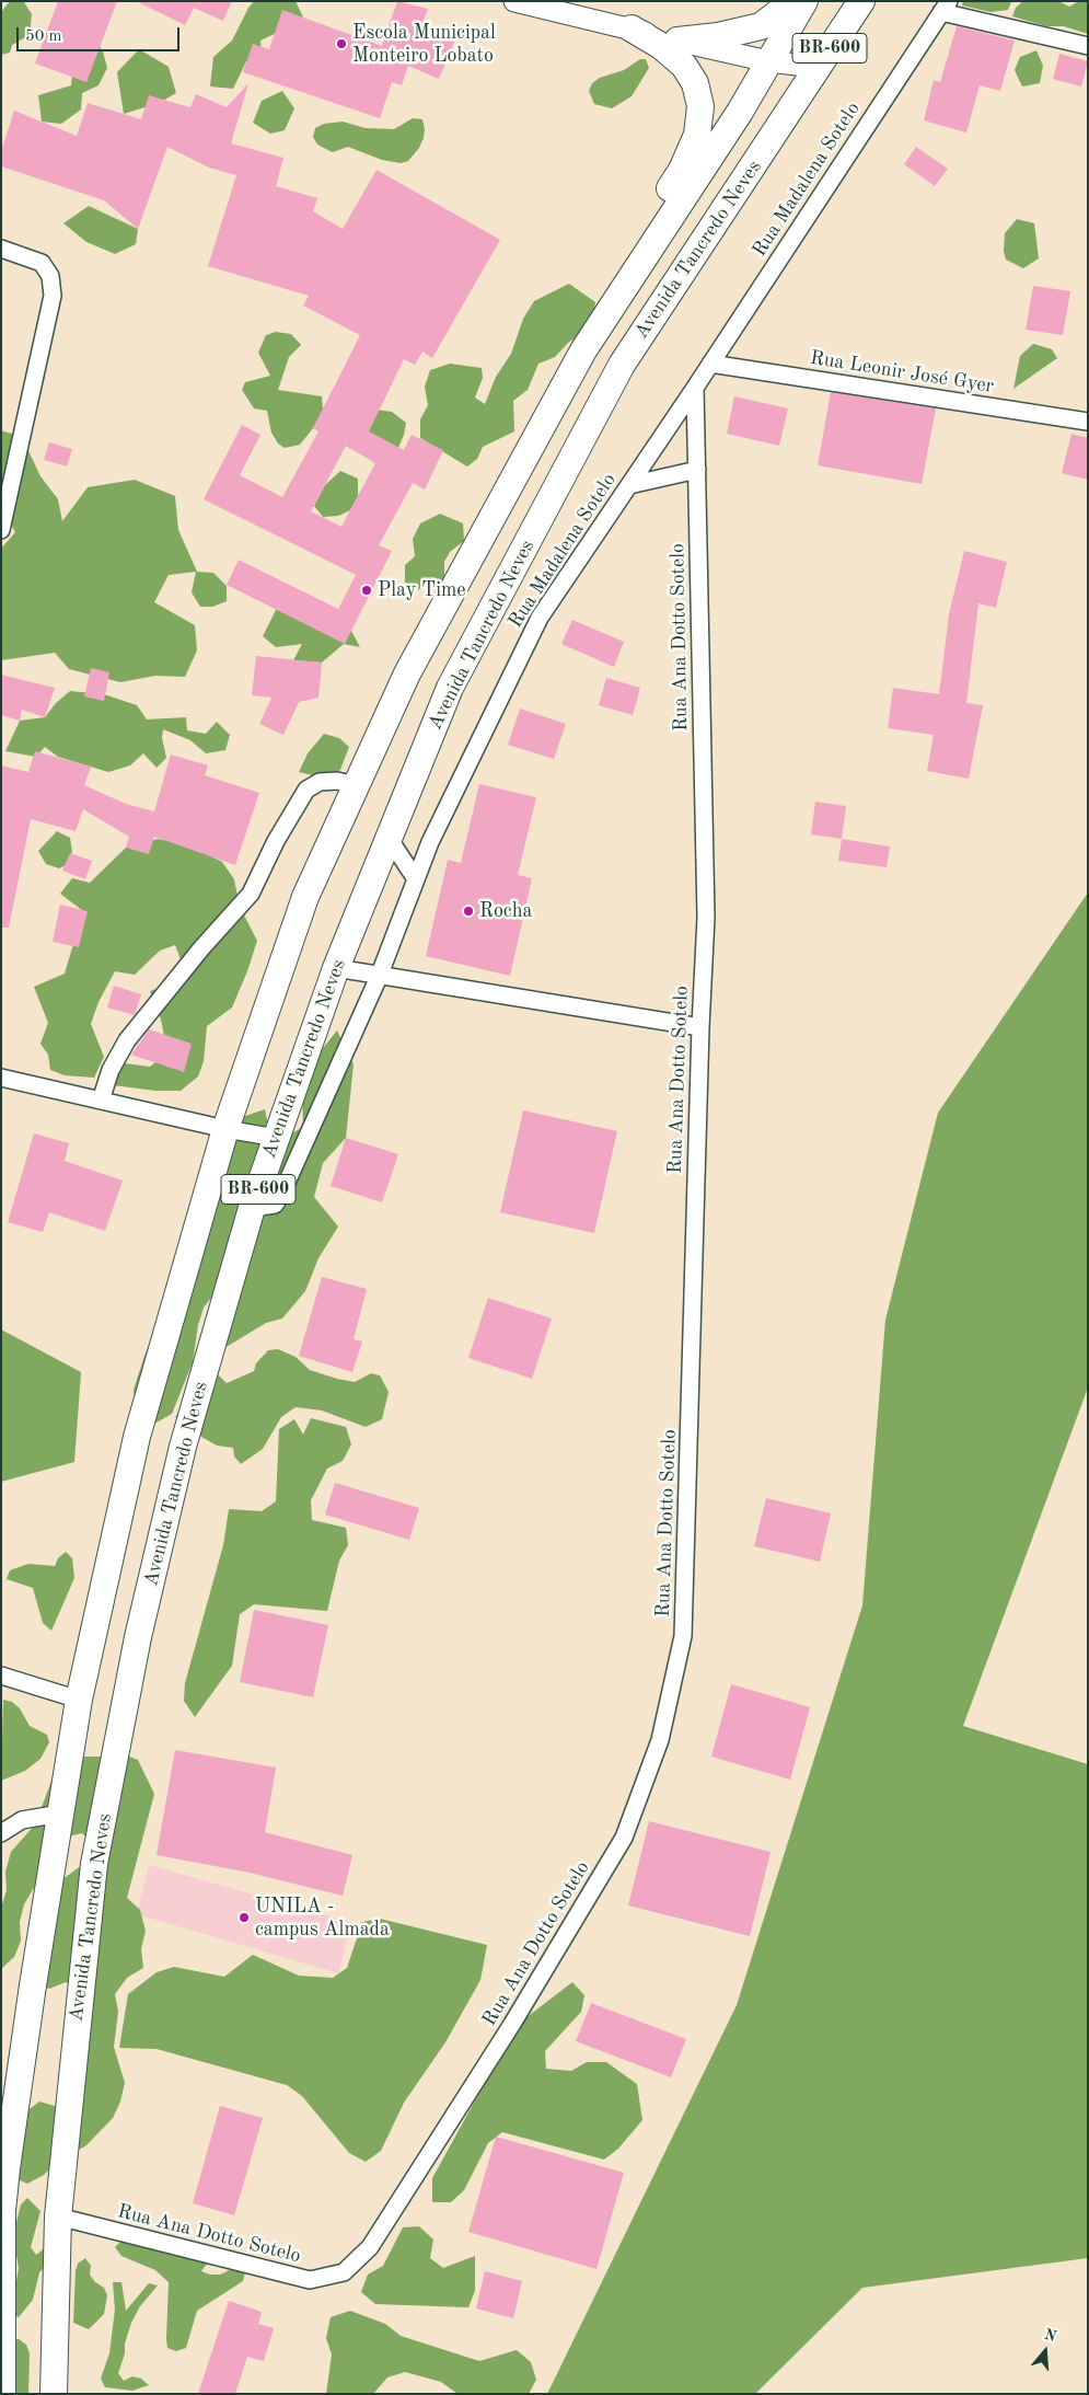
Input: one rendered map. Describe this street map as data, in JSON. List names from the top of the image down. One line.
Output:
{"streets":{"main road":["BR-600","Avenida Tancredo Neves"],"street":["Rua Madalena Sotelo","Rua Leonir José Gyer","Rua Ana Dotto Sotelo"]},"crossings":[["Rua Madalena Sotelo","Avenida Tancredo Neves"],["Rua Madalena Sotelo","Rua Leonir José Gyer"],["Rua Madalena Sotelo","Rua Ana Dotto Sotelo"],["Avenida Tancredo Neves","Rua Ana Dotto Sotelo"]],"places":["Escola Municipal Monteiro Lobato","Play Time","Rocha","UNILA - campus Almada"],"scale_bar":"50 m","north":"top"}
